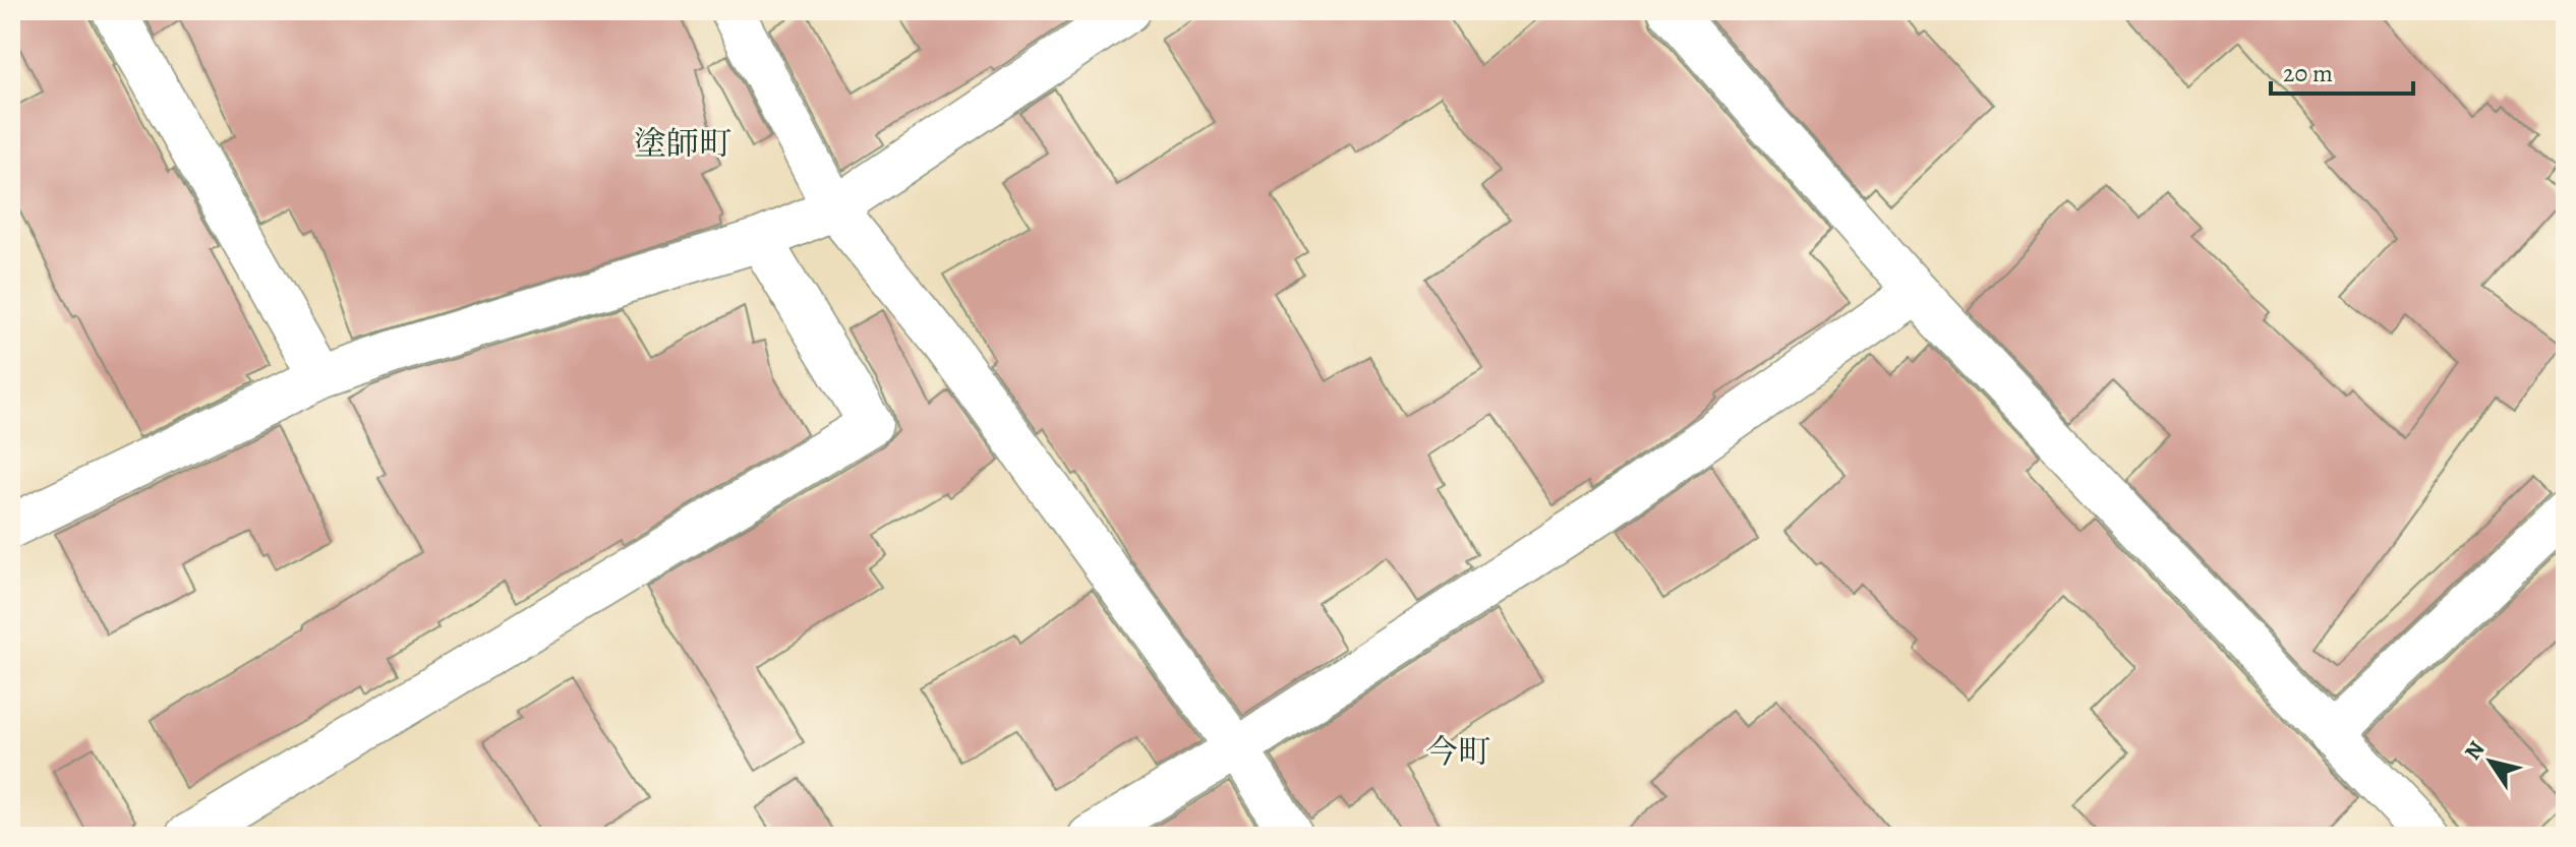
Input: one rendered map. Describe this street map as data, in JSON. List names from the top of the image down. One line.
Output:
{"districts":["塗師町","今町"],"scale_bar":"20 m","north":"top left"}
